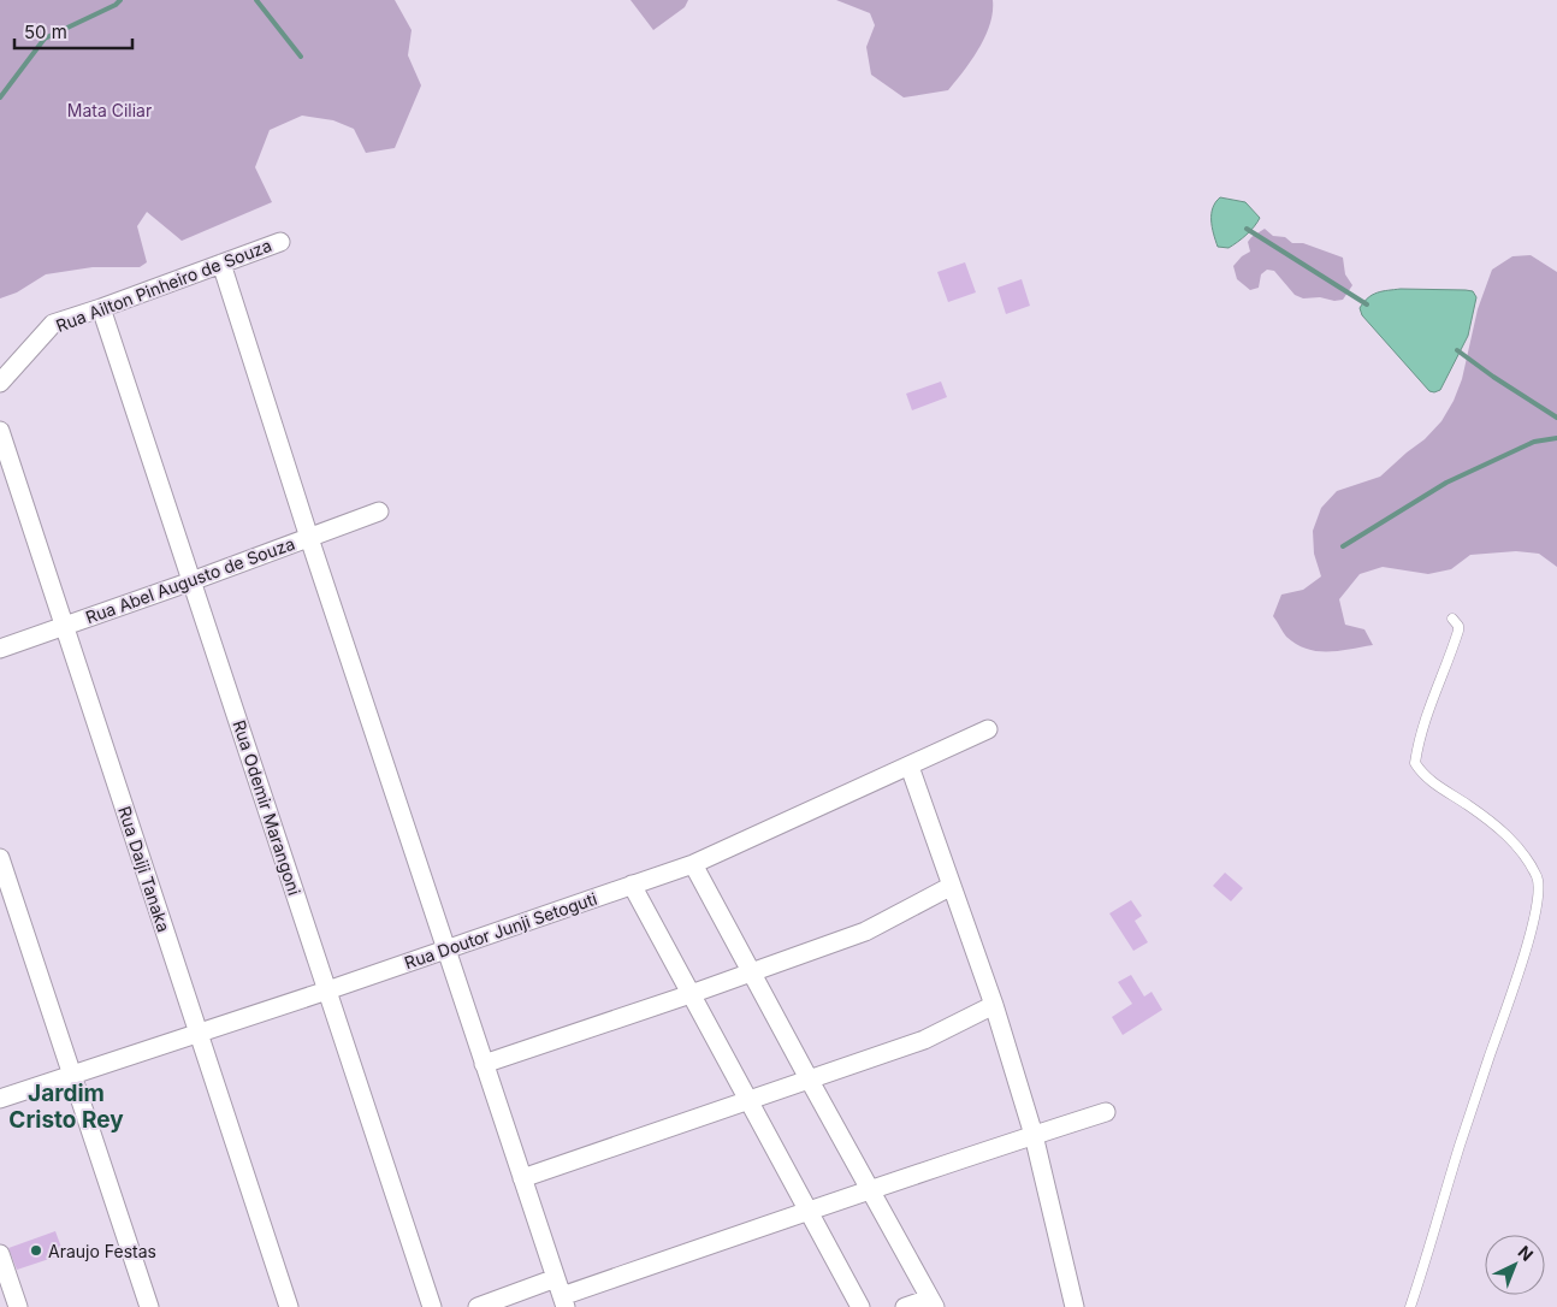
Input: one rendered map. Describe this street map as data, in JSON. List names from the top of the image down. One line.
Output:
{"streets":{"street":["Rua Ailton Pinheiro de Souza","Rua Abel Augusto de Souza","Rua Odemir Marangoni","Rua Daiji Tanaka","Rua Doutor Junji Setoguti"]},"crossings":[["Rua Ailton Pinheiro de Souza","Rua Odemir Marangoni"],["Rua Abel Augusto de Souza","Rua Odemir Marangoni"],["Rua Abel Augusto de Souza","Rua Daiji Tanaka"],["Rua Odemir Marangoni","Rua Doutor Junji Setoguti"],["Rua Daiji Tanaka","Rua Doutor Junji Setoguti"]],"districts":["Jardim Cristo Rey"],"parks":["Mata Ciliar"],"places":["Araujo Festas"],"scale_bar":"50 m","north":"top right"}
